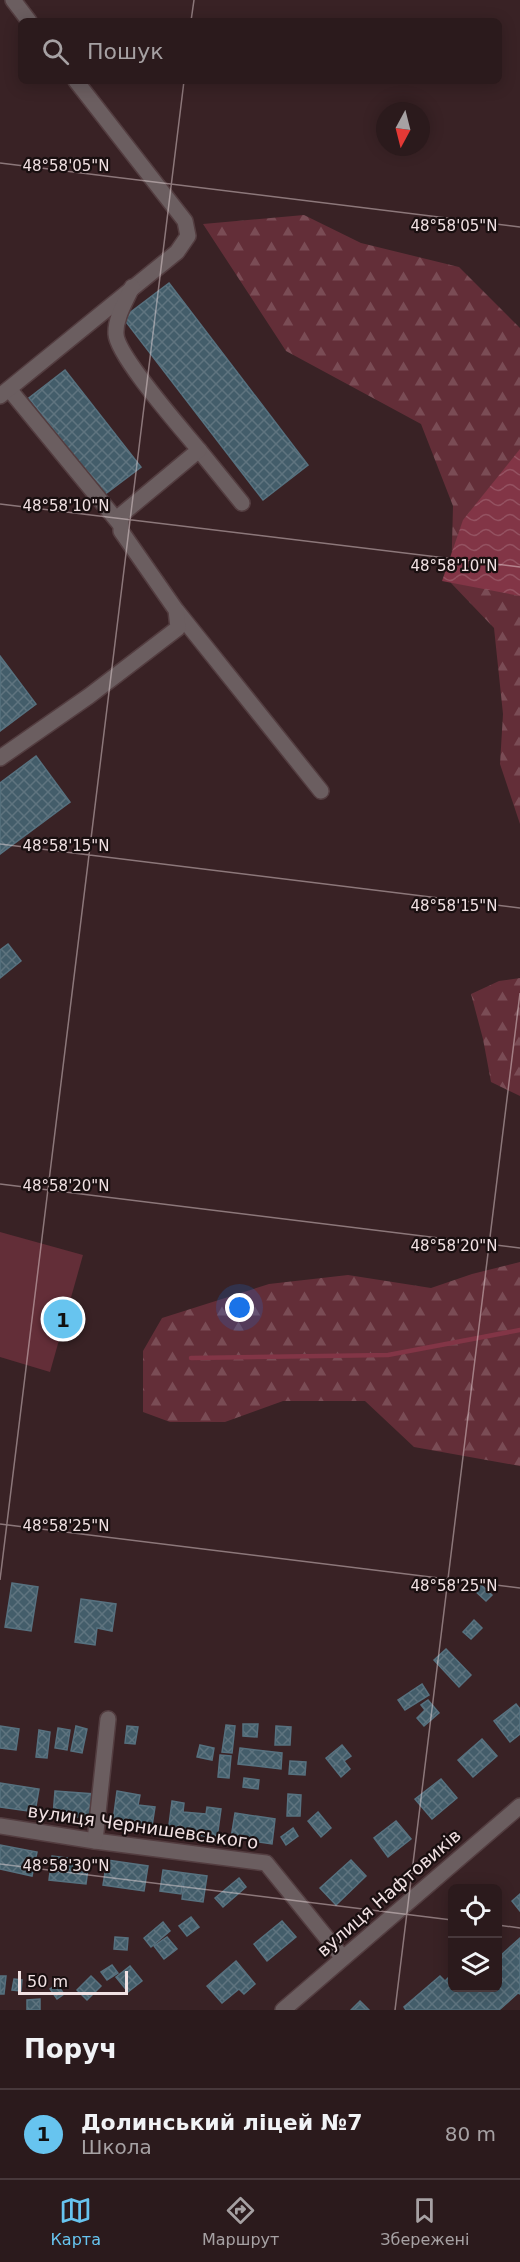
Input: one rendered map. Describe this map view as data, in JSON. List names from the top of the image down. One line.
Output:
{"streets":{"street":["вулиця Чернишевського","вулиця Нафтовиків"]},"crossings":[["вулиця Чернишевського","вулиця Нафтовиків"]],"scale_bar":"50 m","north":"bottom","page":{"search":"Пошук","pins":"1","scale":"50 m","heading":"Поруч","list":[{"mark":"1","name":"Долинський ліцей №7","note":"Школа","value":"80 m"}],"nav":["Карта","Маршрут","Збережені"]},"coordinates":["48°58'05\"N","48°58'10\"N","48°58'15\"N","48°58'20\"N","48°58'25\"N","48°58'30\"N"]}
